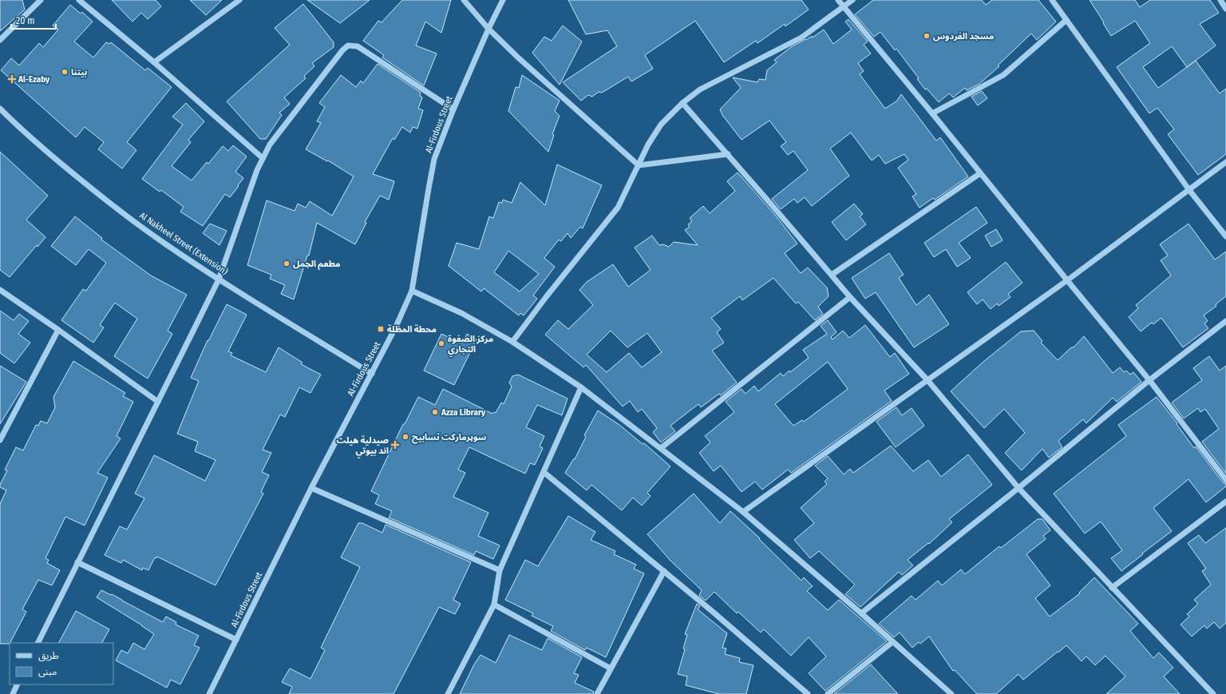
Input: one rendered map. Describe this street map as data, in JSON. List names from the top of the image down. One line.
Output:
{"streets":{"street":["Al-Firdous Street","Al Nakheel Street (Extension)"]},"crossings":[["Al-Firdous Street","Al Nakheel Street (Extension)"]],"places":{"other":["مسجد الفردوس","بيتنا","مطعم الجمل","مركز الصفوة التجاري","Azza Library","سوپرمارکت تسابيح"],"health":["Al-Ezaby","صيدلية هيلث اند بيوتي"],"transit":["محطة المظلة"]},"legend":["طريق","مبنى"],"scale_bar":"20 m"}
